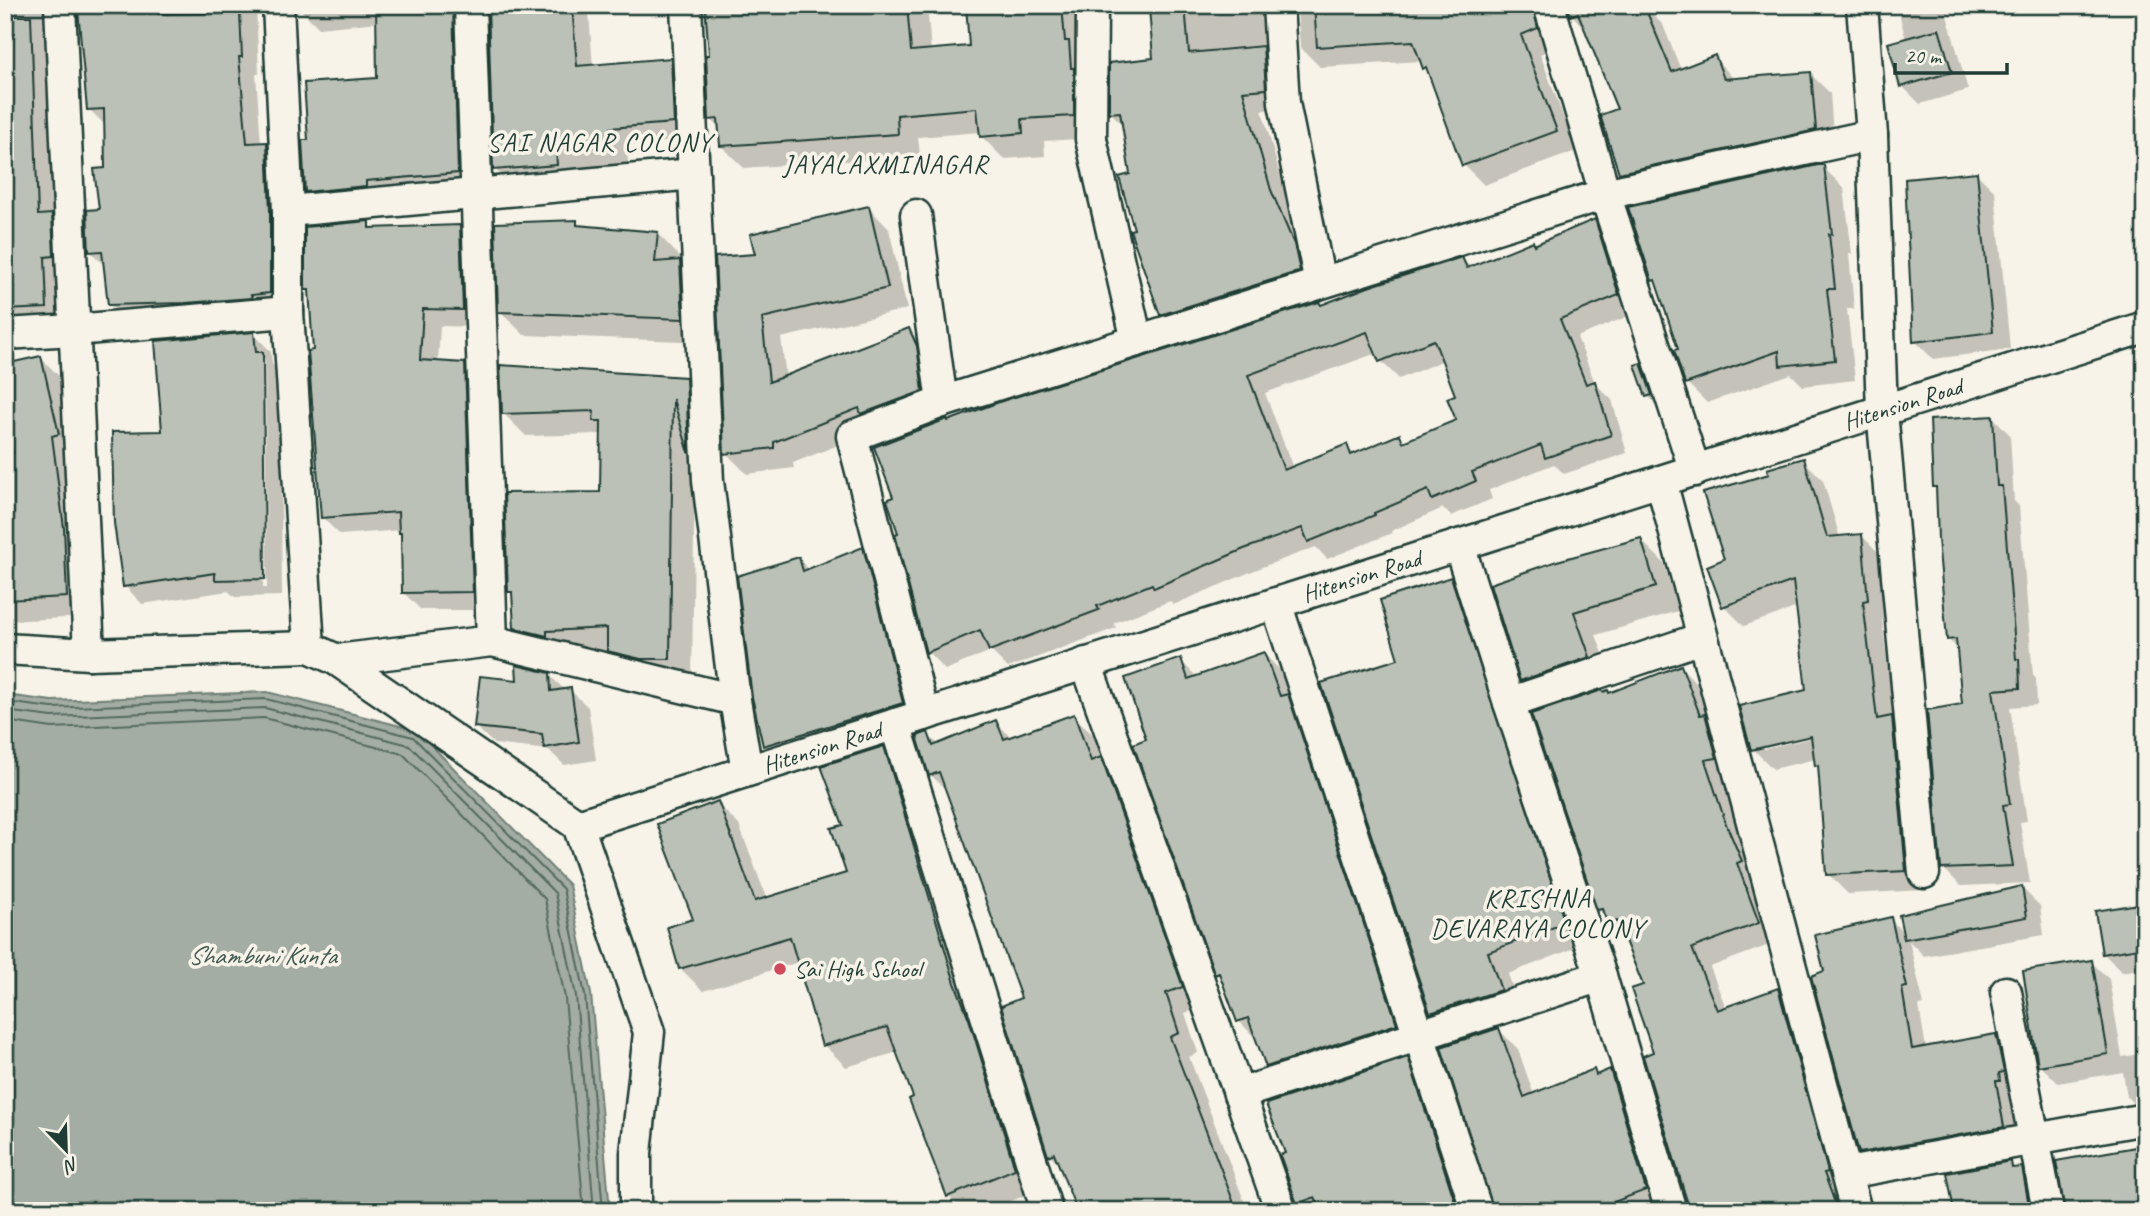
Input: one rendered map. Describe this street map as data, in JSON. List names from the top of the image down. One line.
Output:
{"streets":{"street":["Hitension Road"]},"districts":["SAI NAGAR COLONY","JAYALAXMINAGAR","KRISHNA DEVARAYA COLONY"],"water":["Shambuni Kunta"],"places":["Sai High School"],"scale_bar":"20 m","north":"bottom right"}
